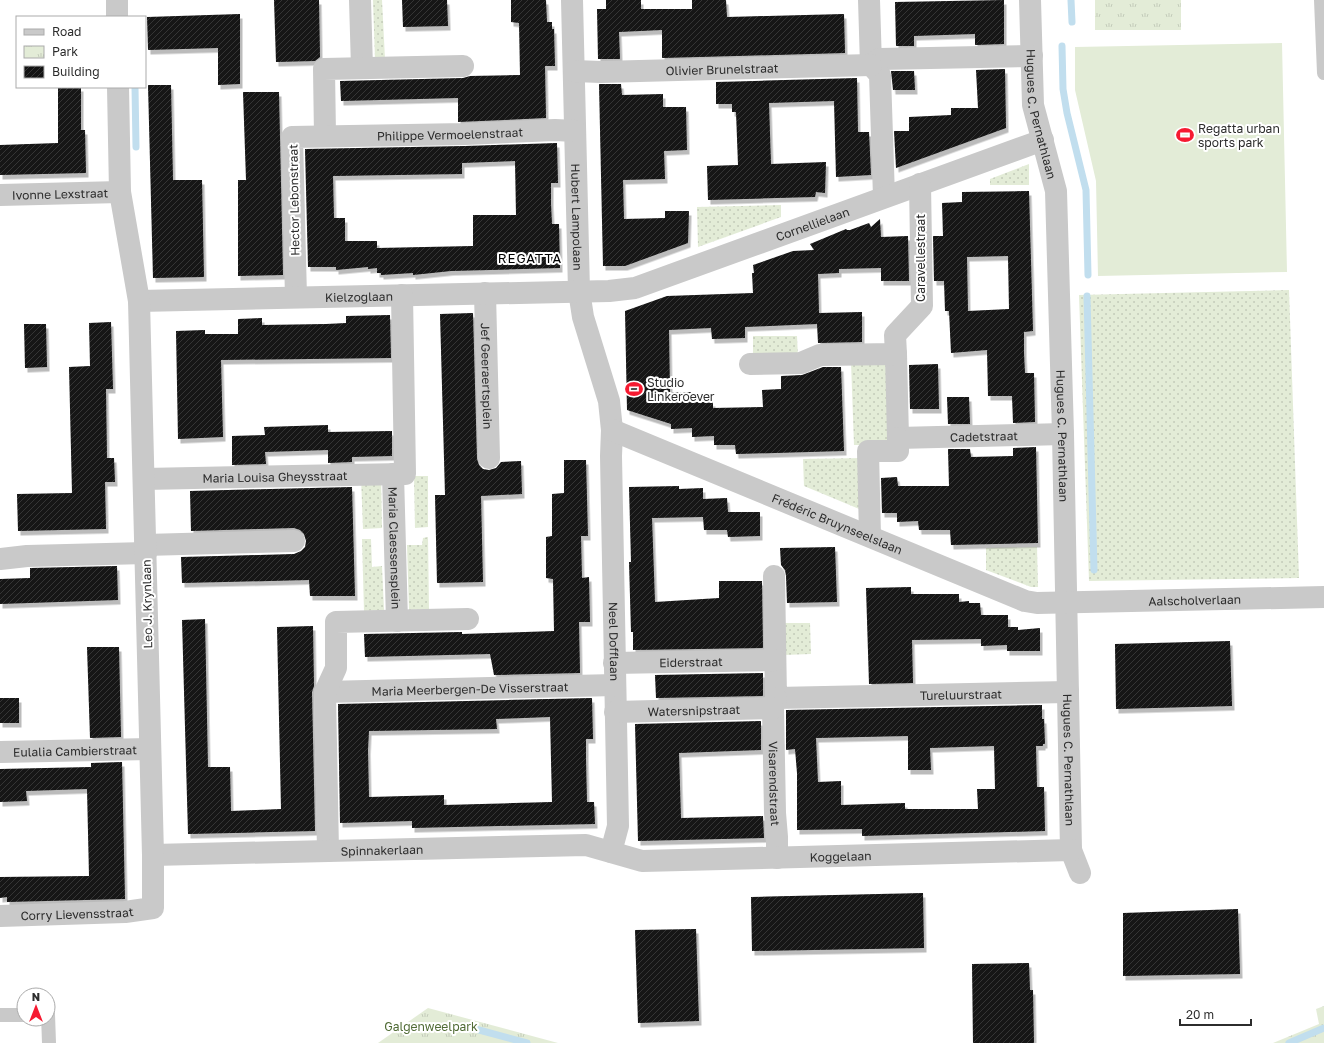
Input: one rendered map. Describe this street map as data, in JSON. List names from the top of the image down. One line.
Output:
{"streets":{"street":["Olivier Brunelstraat","Hugues C. Pernathlaan","Philippe Vermoelenstraat","Ivonne Lexstraat","Hector Lebonstraat","Hubert Lampolaan","Cornellielaan","Caravellestraat","Kielzoglaan","Jef Geeraertsplein","Cadetstraat","Maria Louisa Gheysstraat","Frédéric Bruynseelslaan","Maria Claessensplein","Aalscholverlaan","Leo J. Krynlaan","Neel Dofflaan","Eiderstraat","Maria Meerbergen-De Visserstraat","Tureluurstraat","Watersnipstraat","Eulalia Cambierstraat","Visarendstraat","Spinnakerlaan","Koggelaan","Corry Lievensstraat"]},"crossings":[["Olivier Brunelstraat","Hugues C. Pernathlaan"],["Olivier Brunelstraat","Hubert Lampolaan"],["Hugues C. Pernathlaan","Cornellielaan"],["Hugues C. Pernathlaan","Cadetstraat"],["Hugues C. Pernathlaan","Frédéric Bruynseelslaan"],["Hugues C. Pernathlaan","Aalscholverlaan"],["Hugues C. Pernathlaan","Tureluurstraat"],["Hugues C. Pernathlaan","Koggelaan"],["Philippe Vermoelenstraat","Hector Lebonstraat"],["Philippe Vermoelenstraat","Hubert Lampolaan"],["Ivonne Lexstraat","Leo J. Krynlaan"],["Hector Lebonstraat","Kielzoglaan"],["Hubert Lampolaan","Cornellielaan"],["Hubert Lampolaan","Kielzoglaan"],["Hubert Lampolaan","Frédéric Bruynseelslaan"],["Hubert Lampolaan","Neel Dofflaan"],["Cornellielaan","Caravellestraat"],["Cornellielaan","Kielzoglaan"],["Caravellestraat","Cadetstraat"],["Kielzoglaan","Jef Geeraertsplein"],["Kielzoglaan","Maria Claessensplein"],["Kielzoglaan","Leo J. Krynlaan"],["Maria Louisa Gheysstraat","Maria Claessensplein"],["Maria Louisa Gheysstraat","Leo J. Krynlaan"],["Frédéric Bruynseelslaan","Aalscholverlaan"],["Frédéric Bruynseelslaan","Neel Dofflaan"],["Maria Claessensplein","Maria Meerbergen-De Visserstraat"],["Leo J. Krynlaan","Eulalia Cambierstraat"],["Leo J. Krynlaan","Spinnakerlaan"],["Leo J. Krynlaan","Corry Lievensstraat"],["Neel Dofflaan","Eiderstraat"],["Neel Dofflaan","Maria Meerbergen-De Visserstraat"],["Neel Dofflaan","Watersnipstraat"],["Neel Dofflaan","Spinnakerlaan"],["Neel Dofflaan","Koggelaan"],["Eiderstraat","Visarendstraat"],["Tureluurstraat","Watersnipstraat"],["Tureluurstraat","Visarendstraat"],["Watersnipstraat","Visarendstraat"],["Visarendstraat","Koggelaan"],["Spinnakerlaan","Koggelaan"]],"districts":["REGATTA"],"parks":["Galgenweelpark"],"places":{"sports":["Regatta urban sports park","Studio Linkeroever"]},"legend":["Road","Park","Building"],"scale_bar":"20 m","north":"top"}
